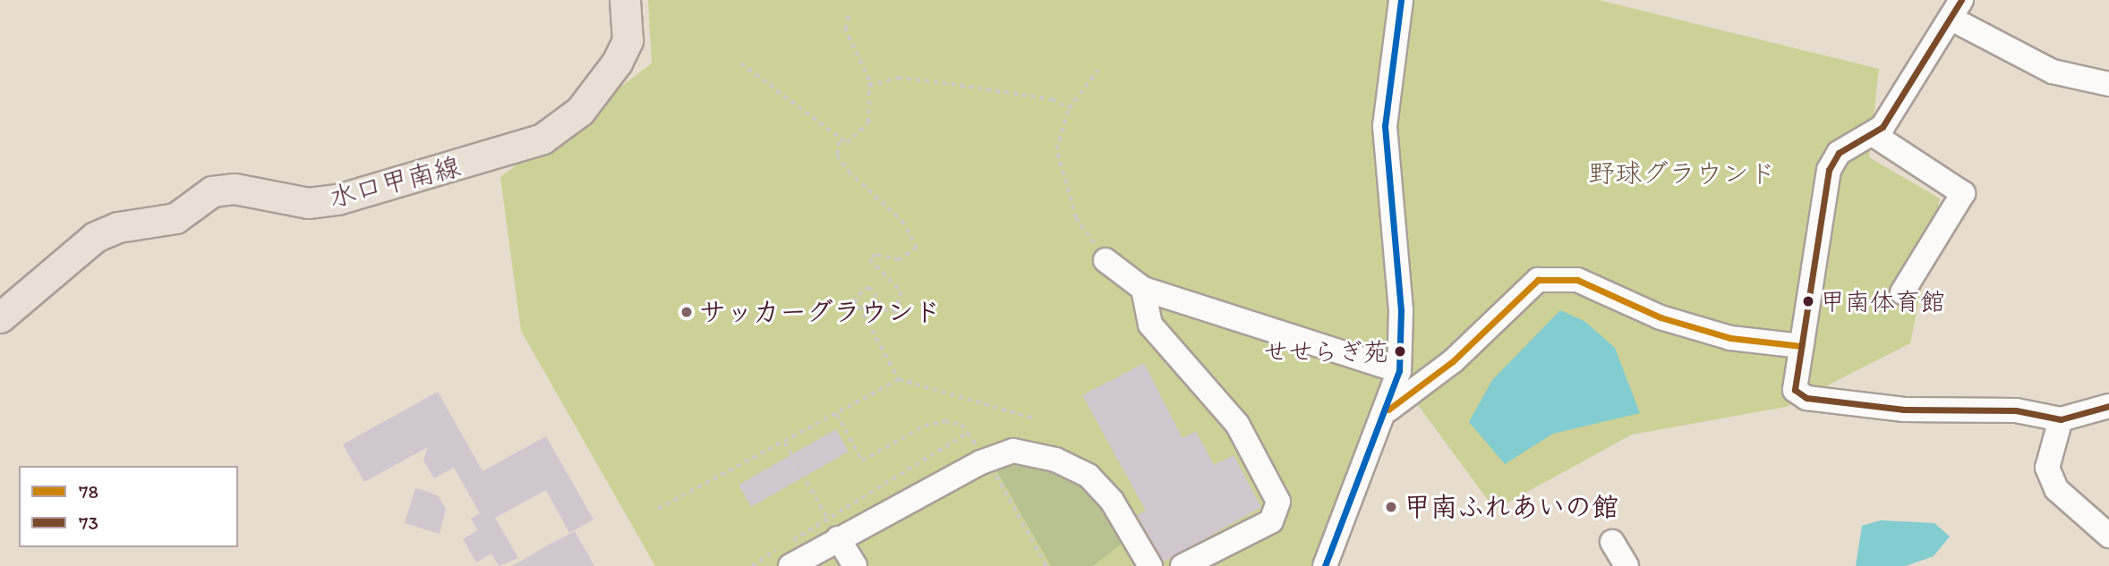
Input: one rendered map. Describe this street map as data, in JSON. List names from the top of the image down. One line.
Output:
{"streets":{"main road":["水口甲南線"]},"parks":["野球グラウンド"],"places":["甲南体育館","サッカーグラウンド","せせらぎ苑","甲南ふれあいの館"],"lines":["transit line 73","transit line 78"],"legend":["78","73"]}
